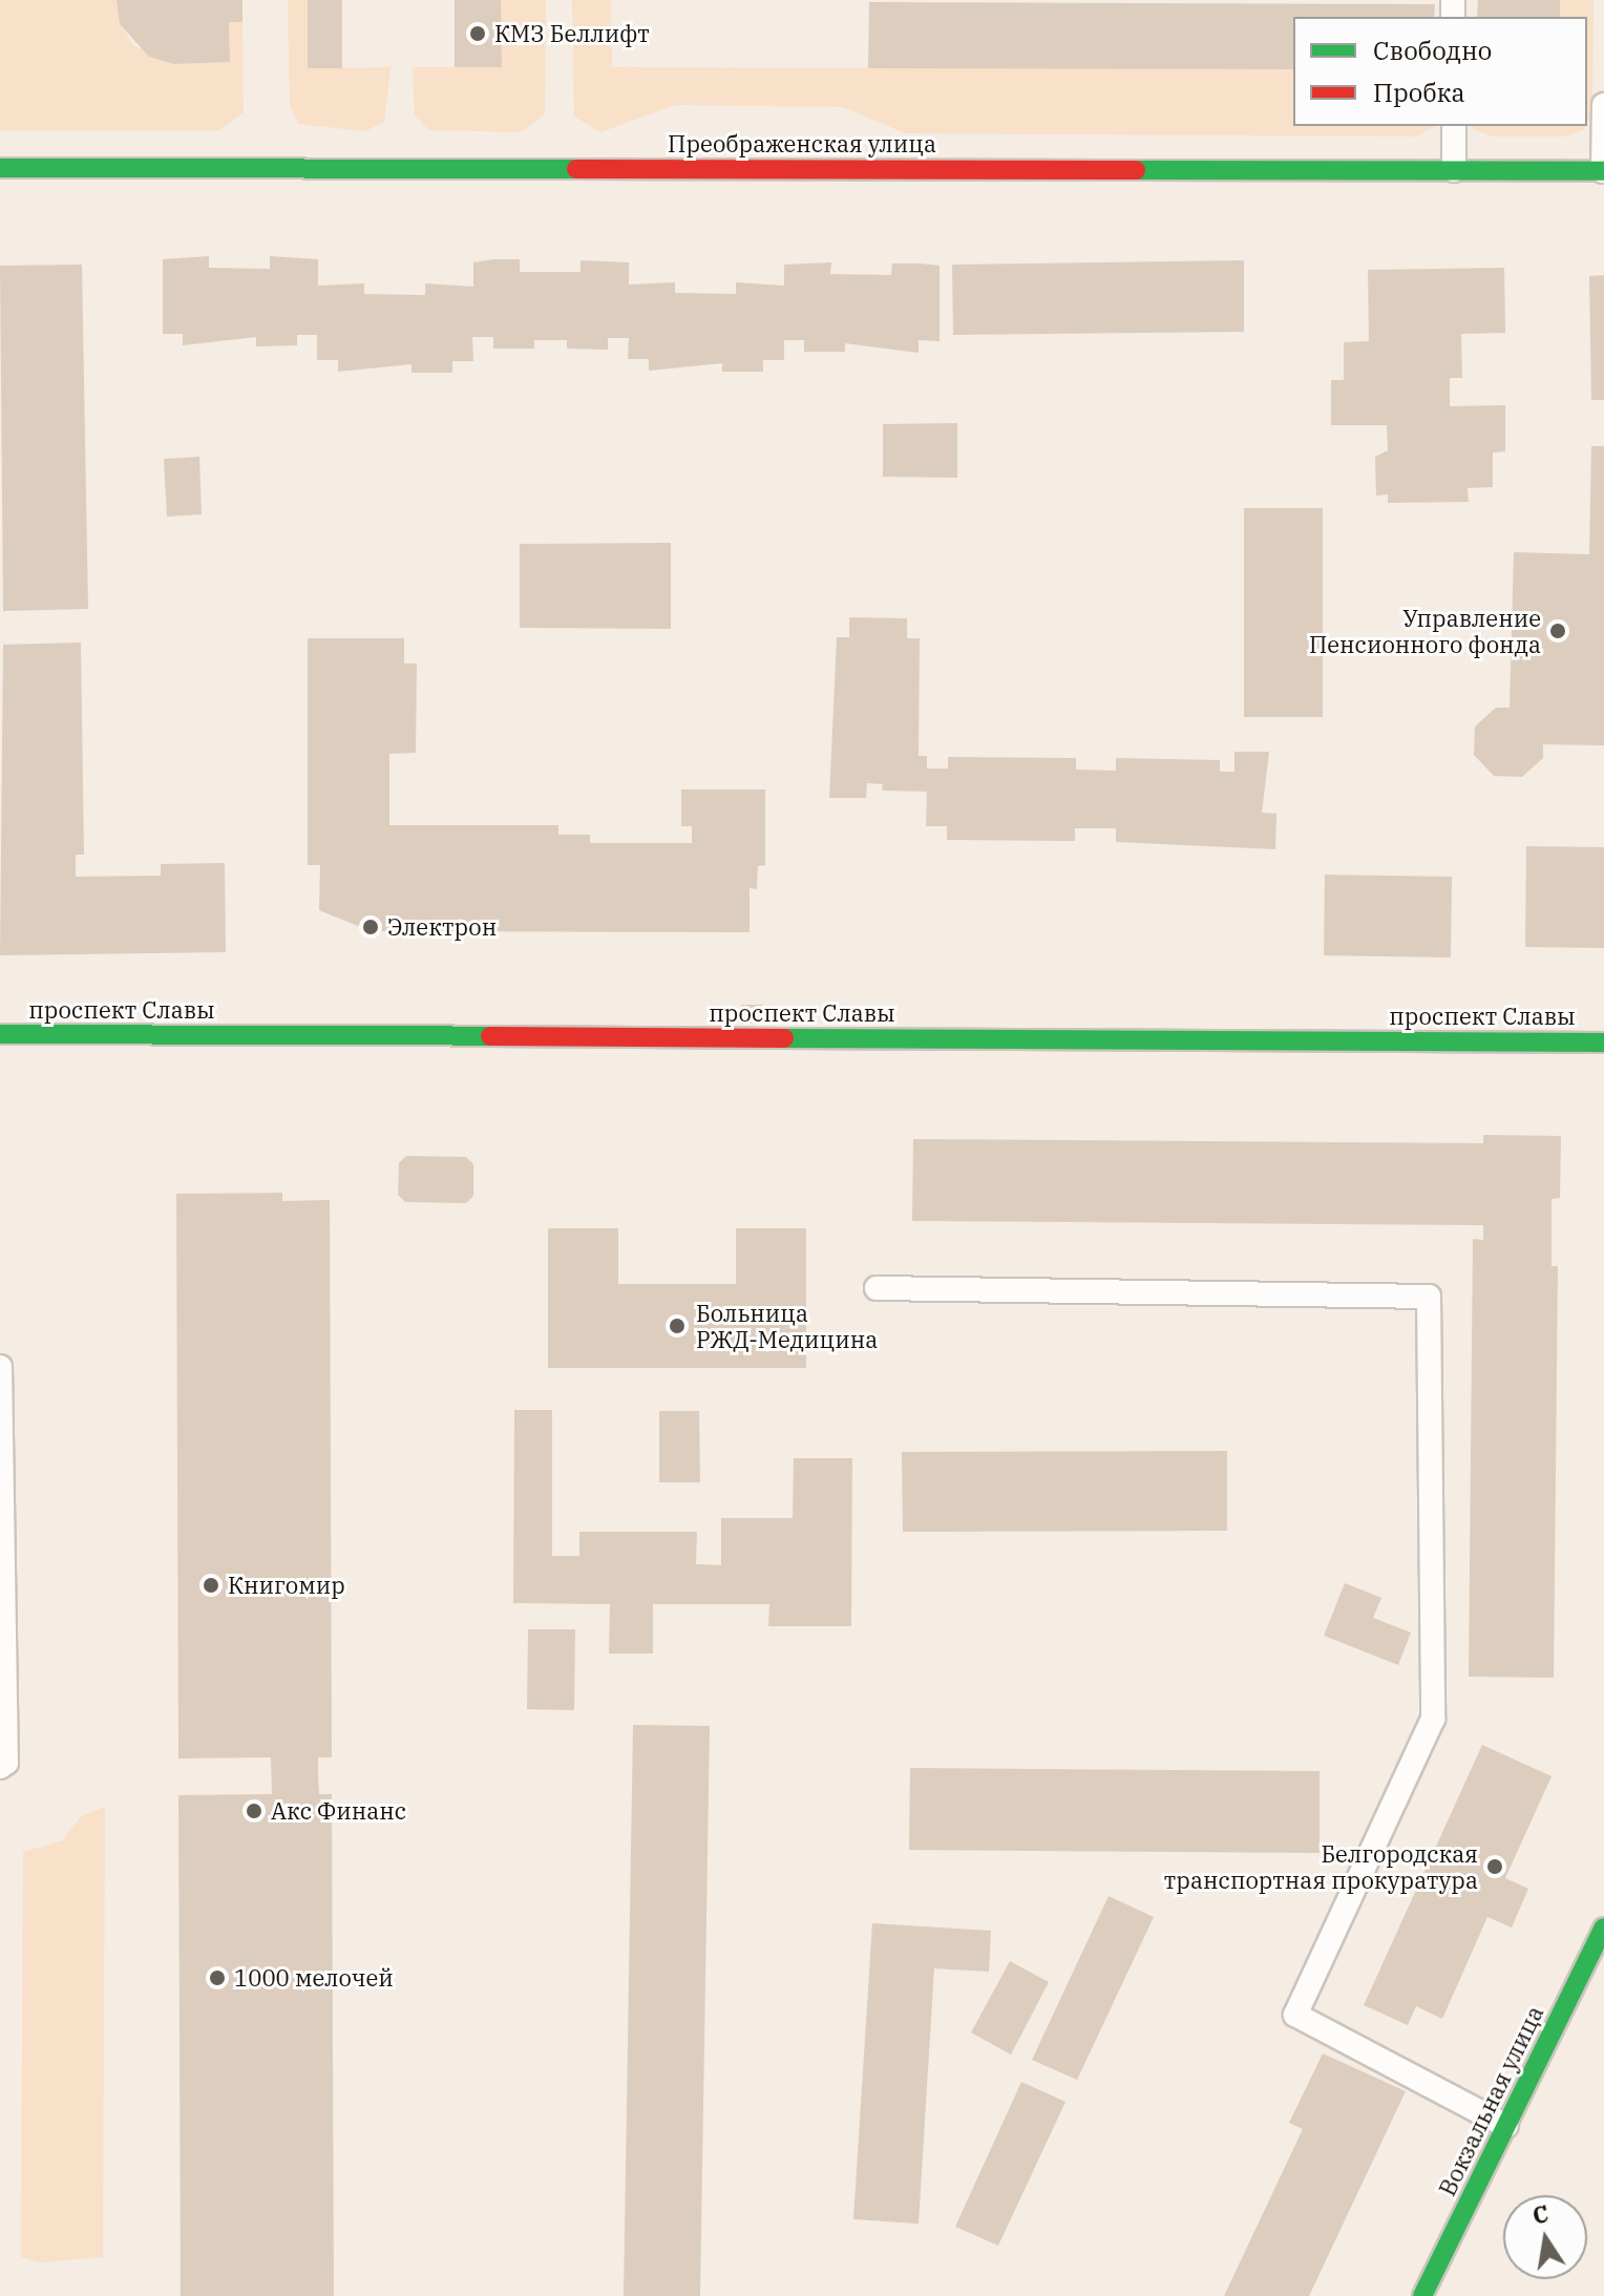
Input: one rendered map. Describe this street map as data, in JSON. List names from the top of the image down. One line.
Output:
{"streets":{"main road":["Преображенская улица","проспект Славы","Вокзальная улица"]},"places":["КМЗ Беллифт","Управление Пенсионного фонда","Электрон","Больница РЖД-Медицина","Книгомир","Акс Финанс","Белгородская транспортная прокуратура","1000 мелочей"],"legend":["Свободно","Пробка"],"north":"top"}
